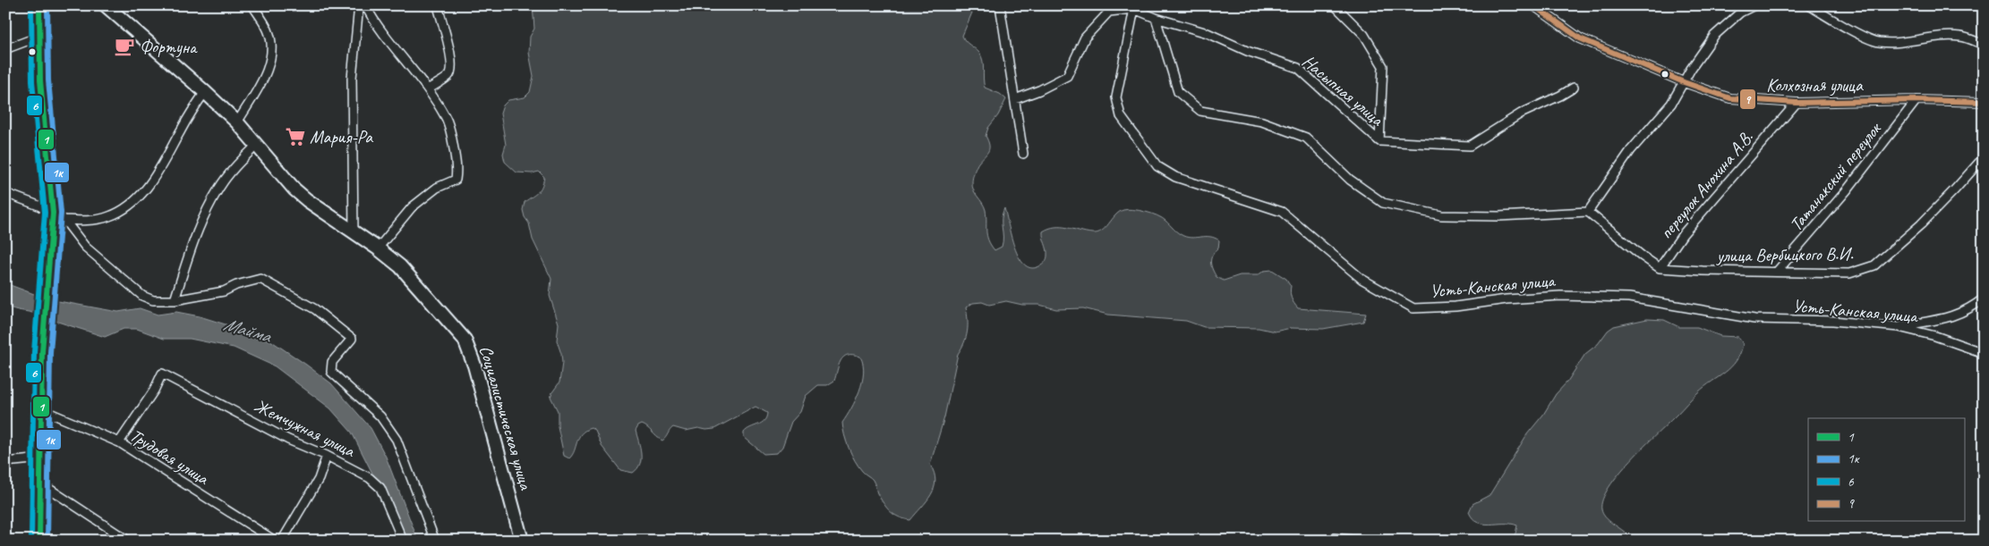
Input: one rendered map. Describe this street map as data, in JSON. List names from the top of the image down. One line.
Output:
{"streets":{"main road":["Социалистическая улица"],"street":["Колхозная улица","Насыпная улица","Татанакский переулок","переулок Анохина А.В.","улица Вербицкого В.И.","Усть-Канская улица","Жемчужная улица","Трудовая улица"]},"crossings":[["Колхозная улица","Татанакский переулок"],["Колхозная улица","переулок Анохина А.В."],["Насыпная улица","Усть-Канская улица"],["Татанакский переулок","улица Вербицкого В.И."],["переулок Анохина А.В.","улица Вербицкого В.И."],["Жемчужная улица","Трудовая улица"]],"water":["Майма"],"places":{"cafe":["Фортуна"],"supermarket":["Мария-Ра"]},"lines":["transit line 1","transit line 1к","transit line 6","transit line 9"],"legend":["1","1к","6","9"]}
